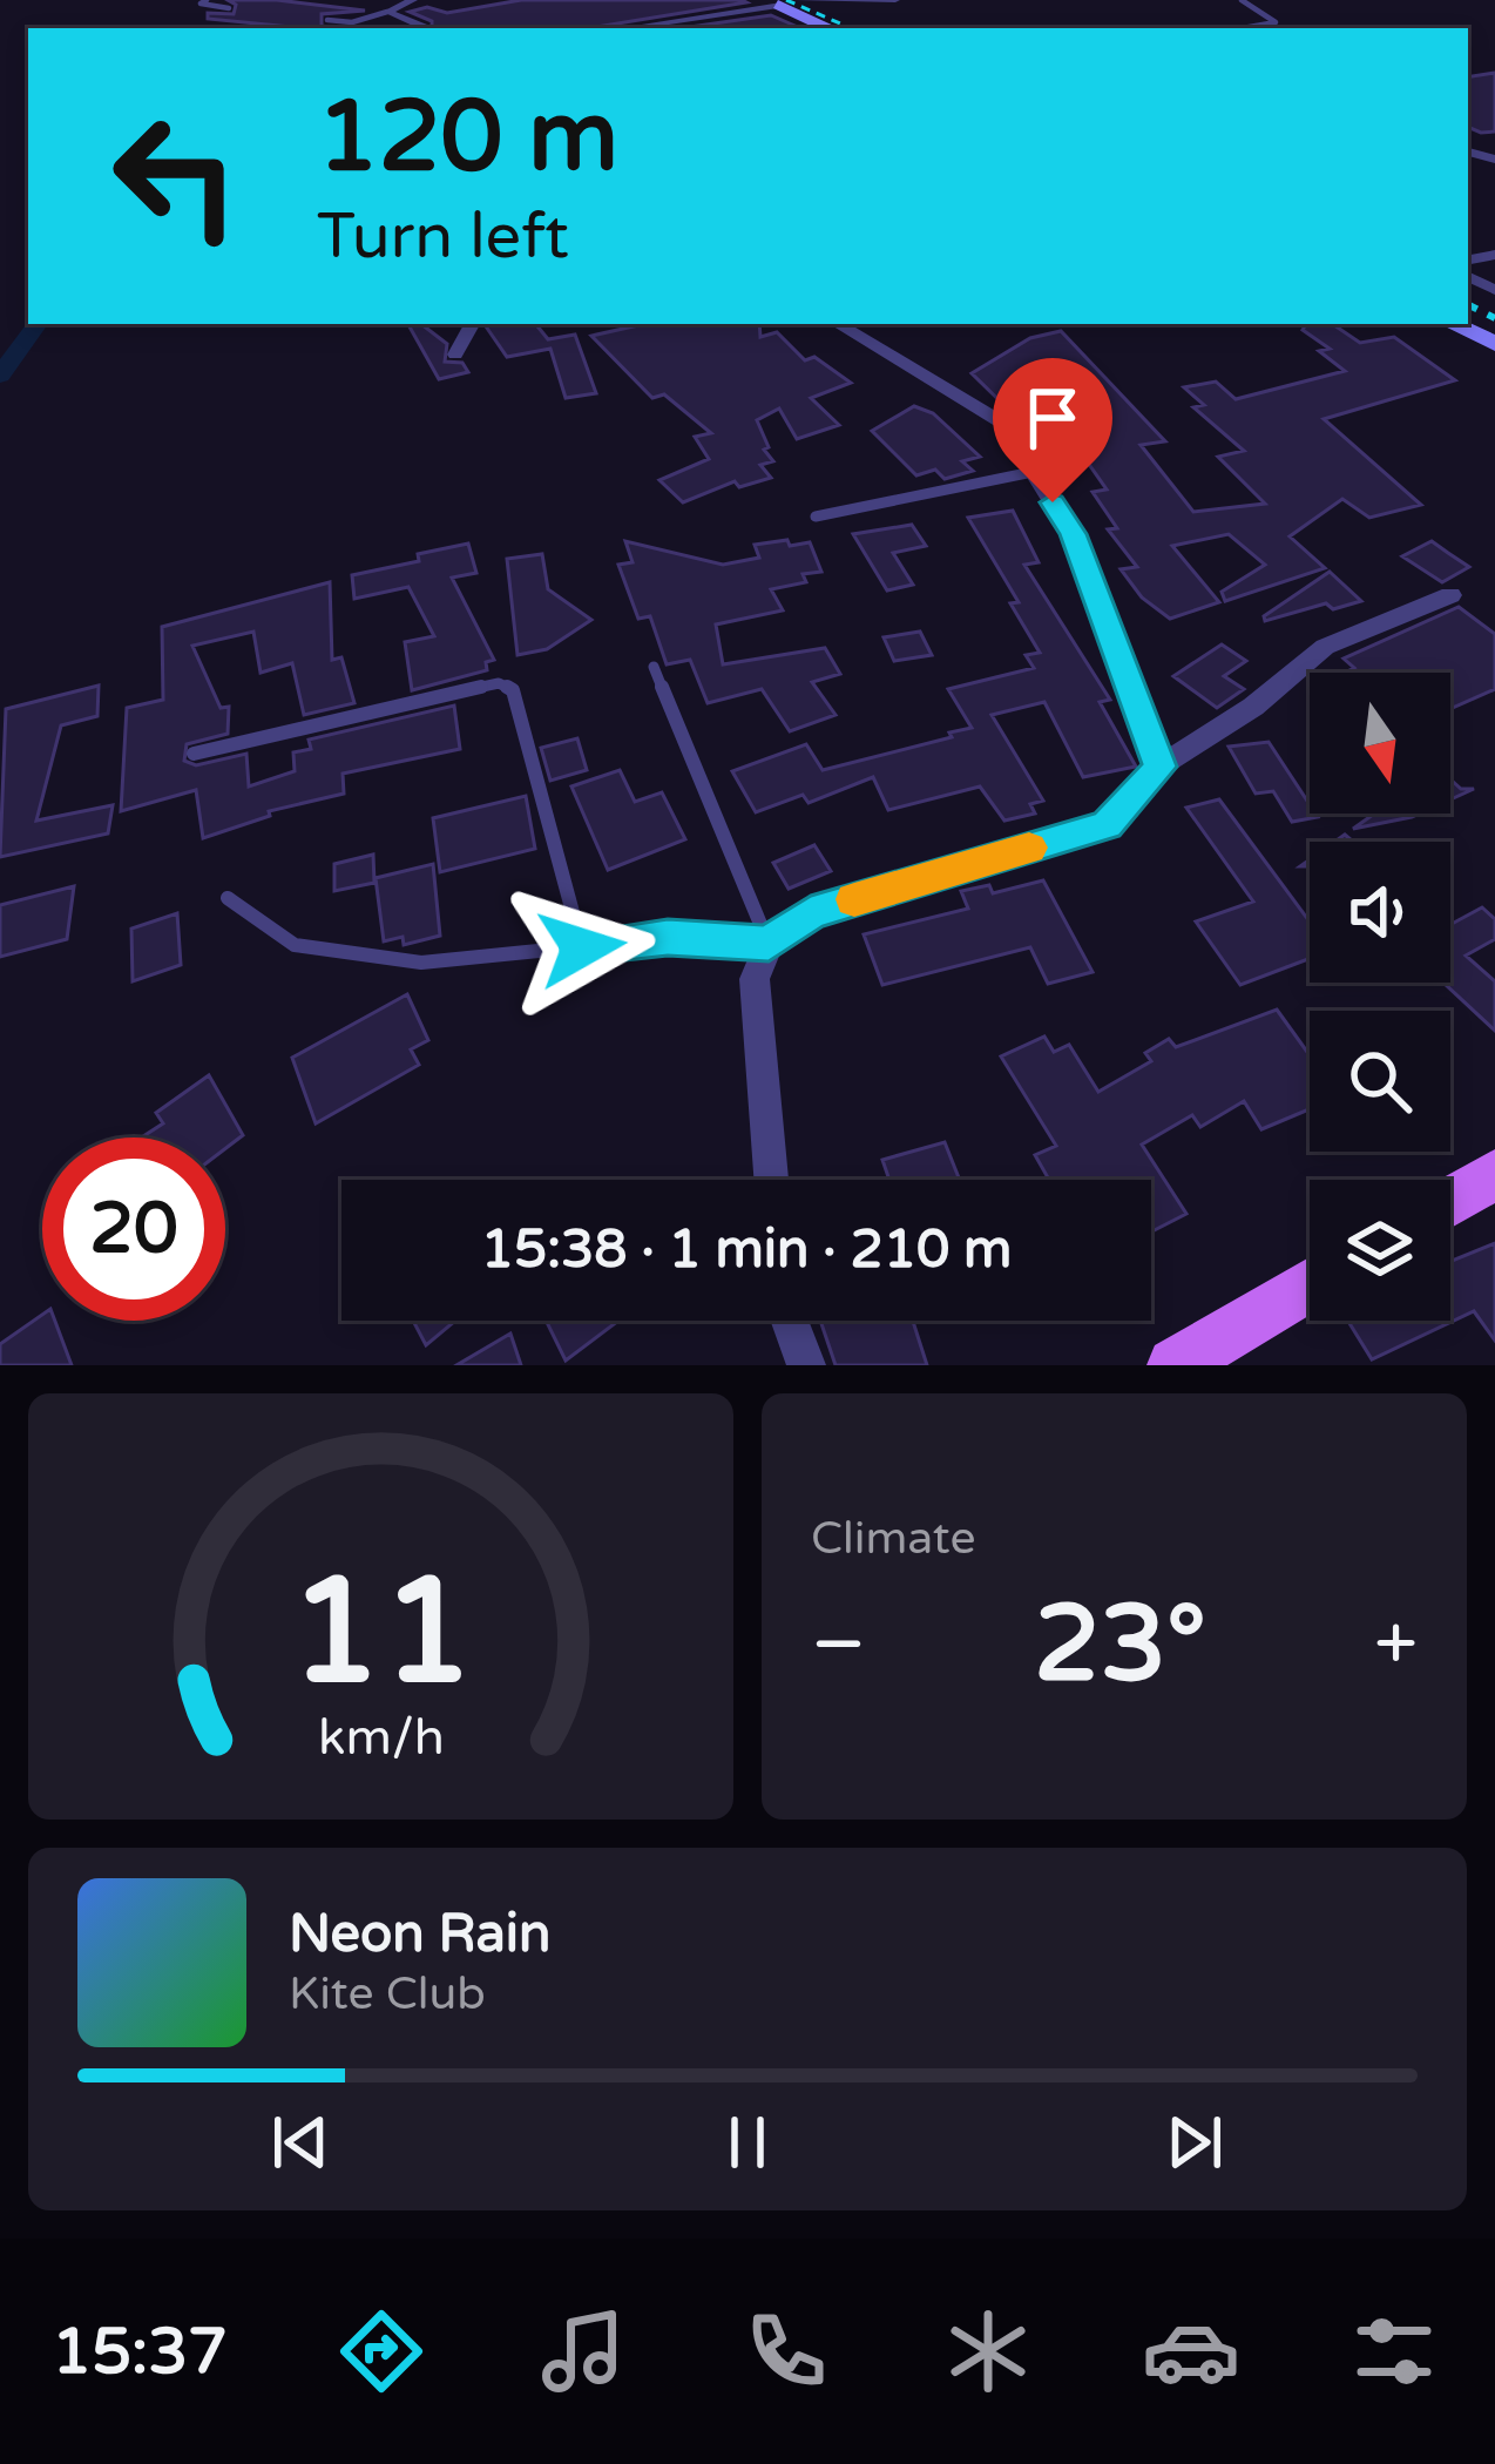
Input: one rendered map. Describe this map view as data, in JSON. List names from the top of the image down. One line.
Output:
{"north":"bottom","page":{"turn":["120 m","Turn left"],"limit":"20","trip":"15:38 · 1 min · 210 m","tile":"Climate","heat":["−","23°","+"],"song":["Neon Rain","Kite Club"],"tabs":"15:37","gauge":["11","km/h"]}}
